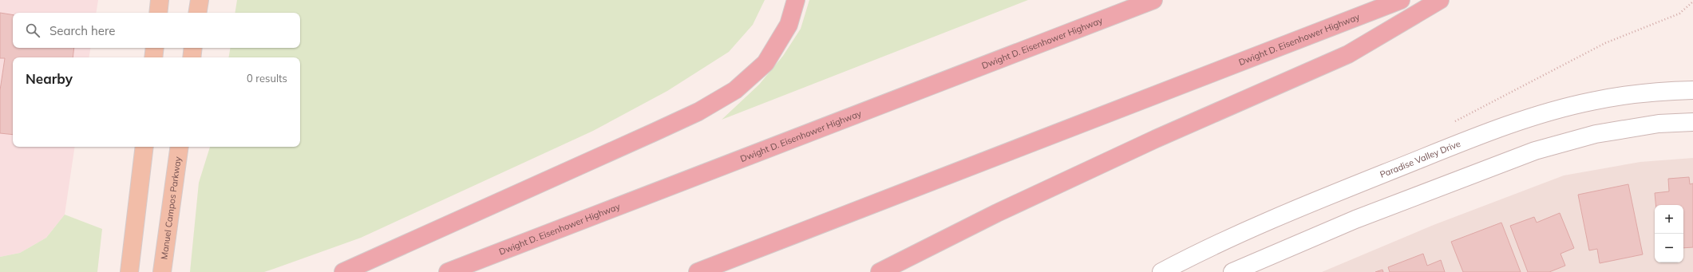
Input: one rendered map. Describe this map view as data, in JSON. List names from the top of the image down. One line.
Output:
{"streets":{"highway":["Dwight D. Eisenhower Highway"],"main road":["Manuel Campos Parkway"],"street":["Paradise Valley Drive"]},"page":{"search":"Search here","heading":["Nearby","0 results"],"map_buttons":["+","−"]}}
